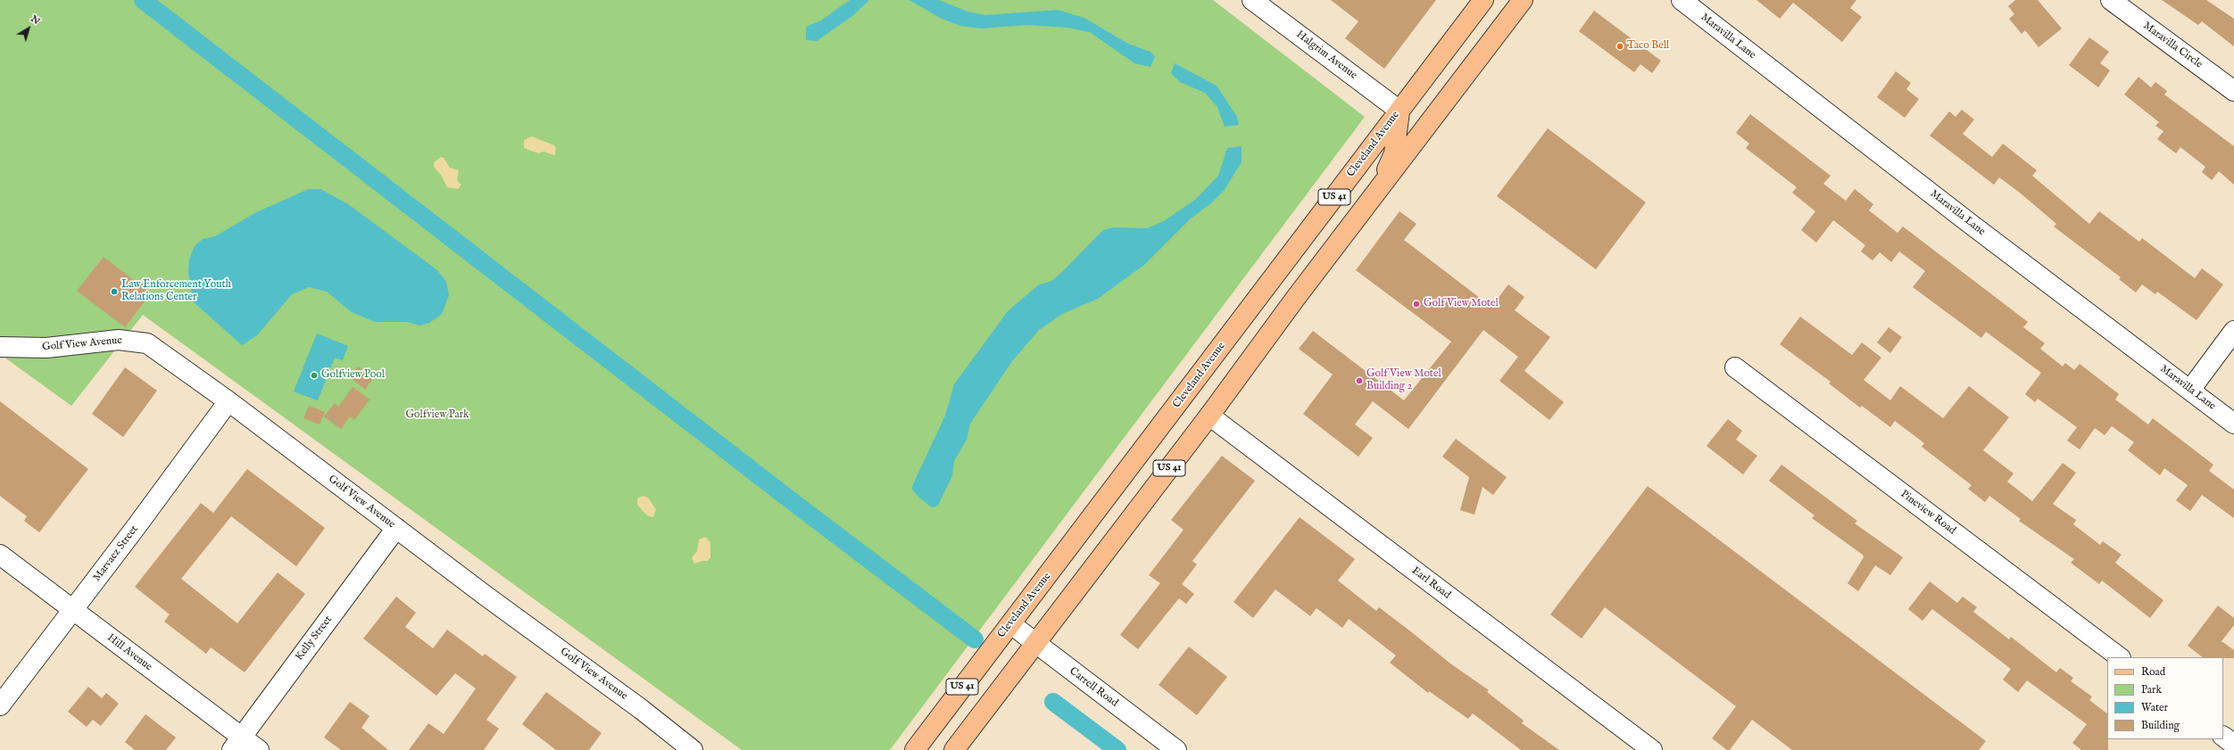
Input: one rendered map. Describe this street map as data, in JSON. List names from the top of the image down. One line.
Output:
{"streets":{"main road":["Cleveland Avenue","US 41"],"street":["Maravilla Lane","Maravilla Circle","Halgrim Avenue","Golf View Avenue","Pineview Road","Marvaez Street","Earl Road","Kelly Street","Hill Avenue","Carrell Road"]},"crossings":[["Halgrim Avenue","Cleveland Avenue"],["Cleveland Avenue","Carrell Road"],["US 41","Earl Road"],["US 41","Carrell Road"],["Golf View Avenue","Marvaez Street"],["Golf View Avenue","Kelly Street"],["Marvaez Street","Hill Avenue"],["Kelly Street","Hill Avenue"]],"parks":["Golfview Park"],"places":["Taco Bell","Law Enforcement Youth Relations Center","Golf View Motel","Golfview Pool","Golf View Motel Building 2"],"legend":["Road","Park","Water","Building"],"north":"top right"}
